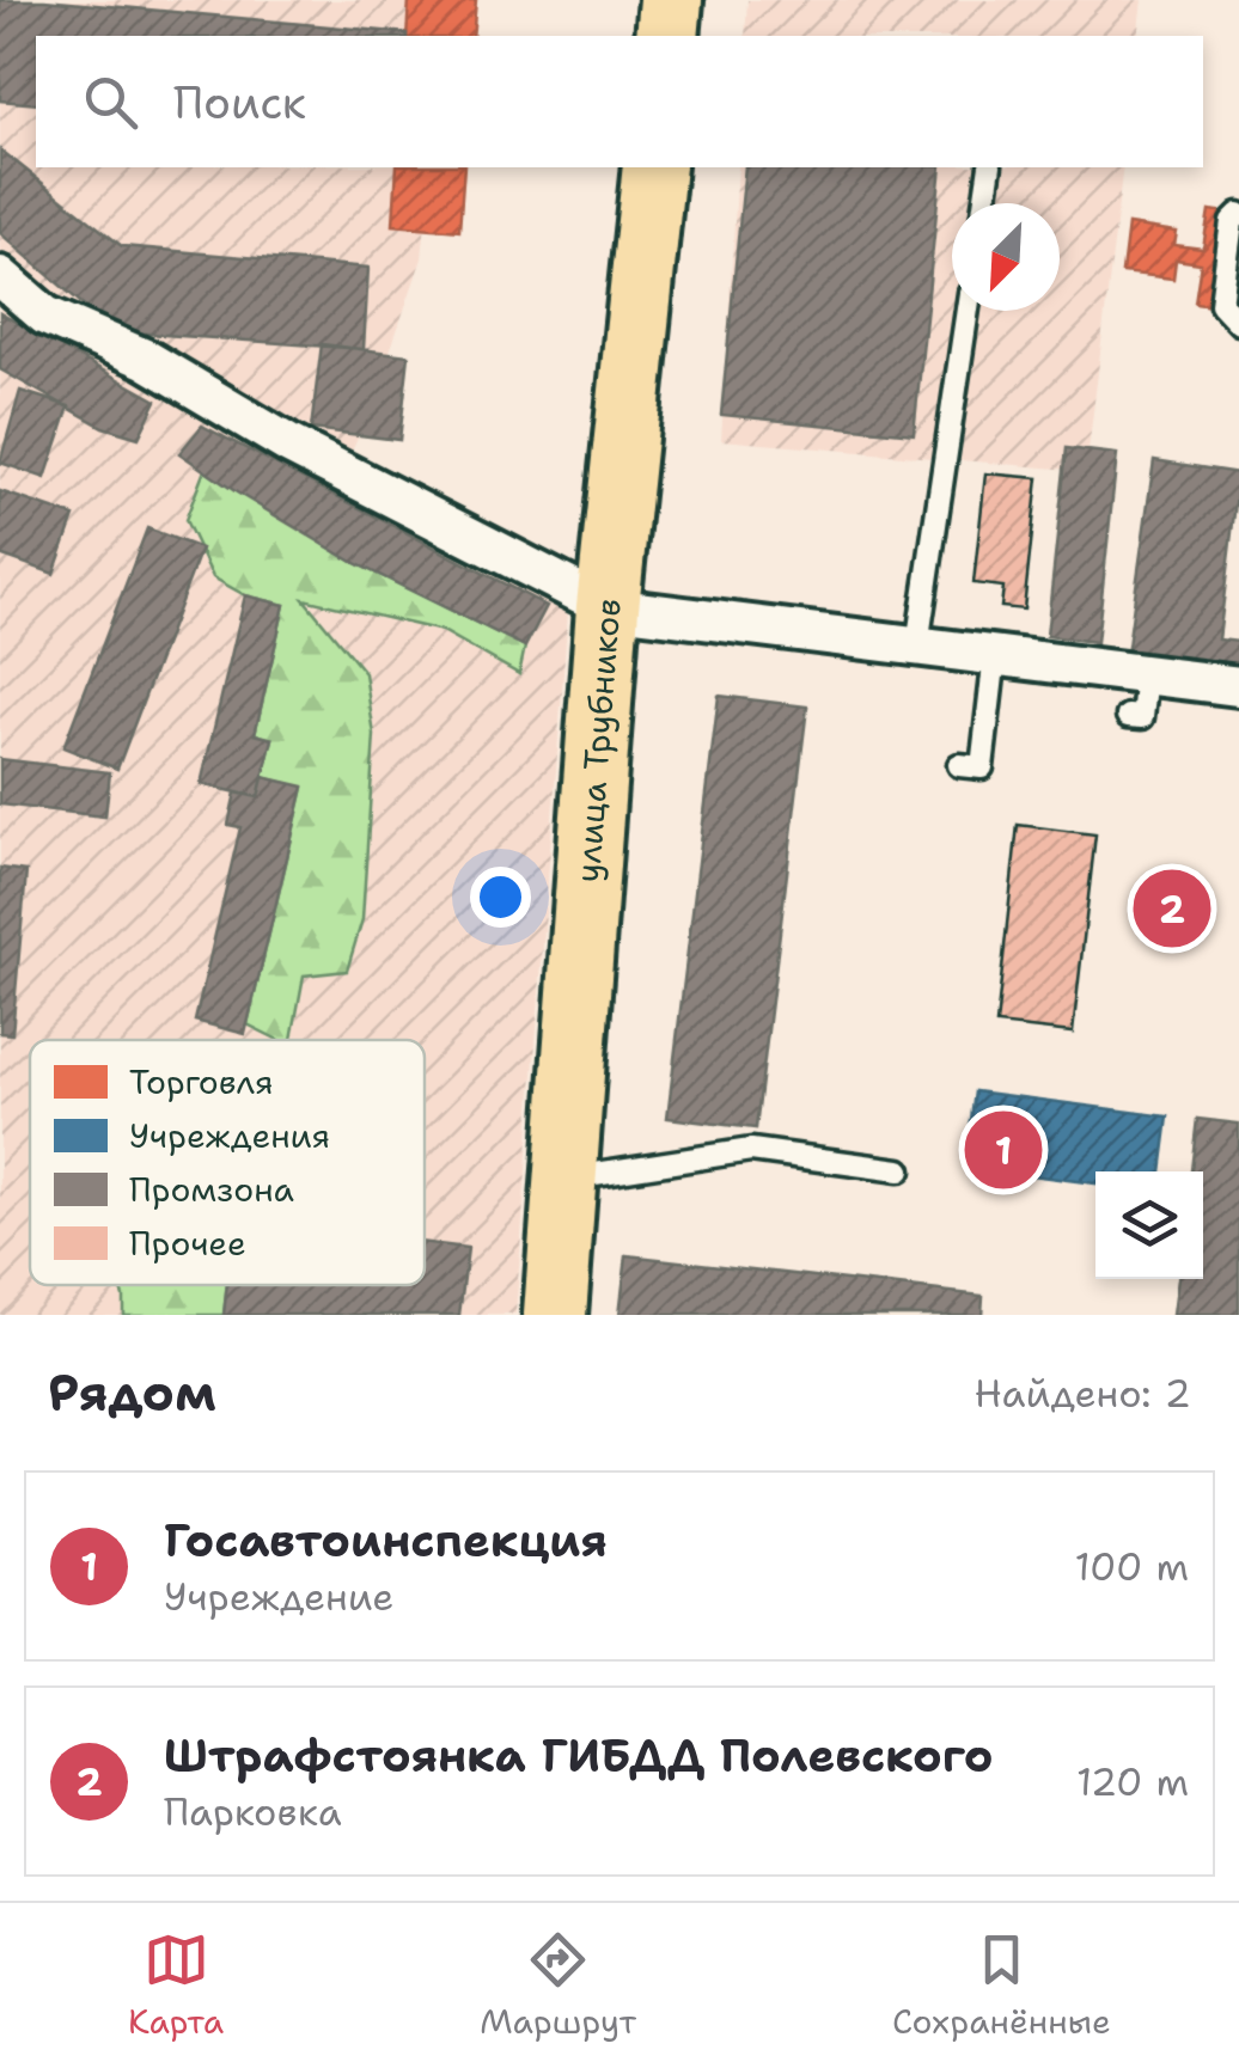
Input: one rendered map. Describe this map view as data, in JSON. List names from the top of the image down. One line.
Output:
{"streets":{"main road":["улица Трубников"]},"legend":["Торговля","Учреждения","Промзона","Прочее"],"north":"bottom left","page":{"search":"Поиск","pins":["2","1"],"heading":["Рядом","Найдено: 2"],"list":[{"mark":"1","name":"Госавтоинспекция","note":"Учреждение","value":"100 m"},{"mark":"2","name":"Штрафстоянка ГИБДД Полевского","note":"Парковка","value":"120 m"}],"nav":["Карта","Маршрут","Сохранённые"]}}
